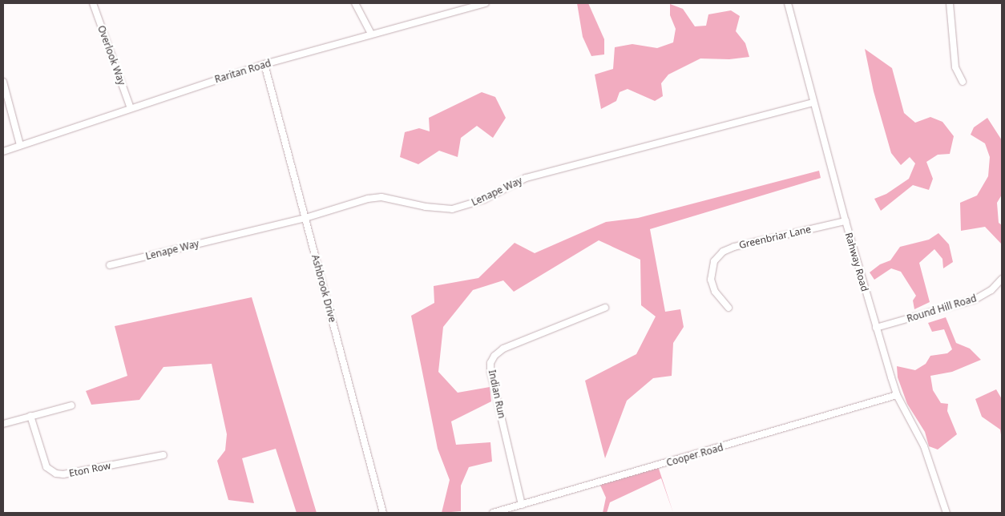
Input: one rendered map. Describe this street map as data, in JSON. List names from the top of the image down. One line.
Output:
{"streets":{"street":["Overlook Way","Raritan Road","Lenape Way","Greenbriar Lane","Rahway Road","Ashbrook Drive","Round Hill Road","Indian Run","Cooper Road","Eton Row"]},"crossings":[["Overlook Way","Raritan Road"],["Raritan Road","Ashbrook Drive"],["Lenape Way","Rahway Road"],["Lenape Way","Ashbrook Drive"],["Greenbriar Lane","Rahway Road"],["Rahway Road","Round Hill Road"],["Rahway Road","Cooper Road"],["Indian Run","Cooper Road"]]}
